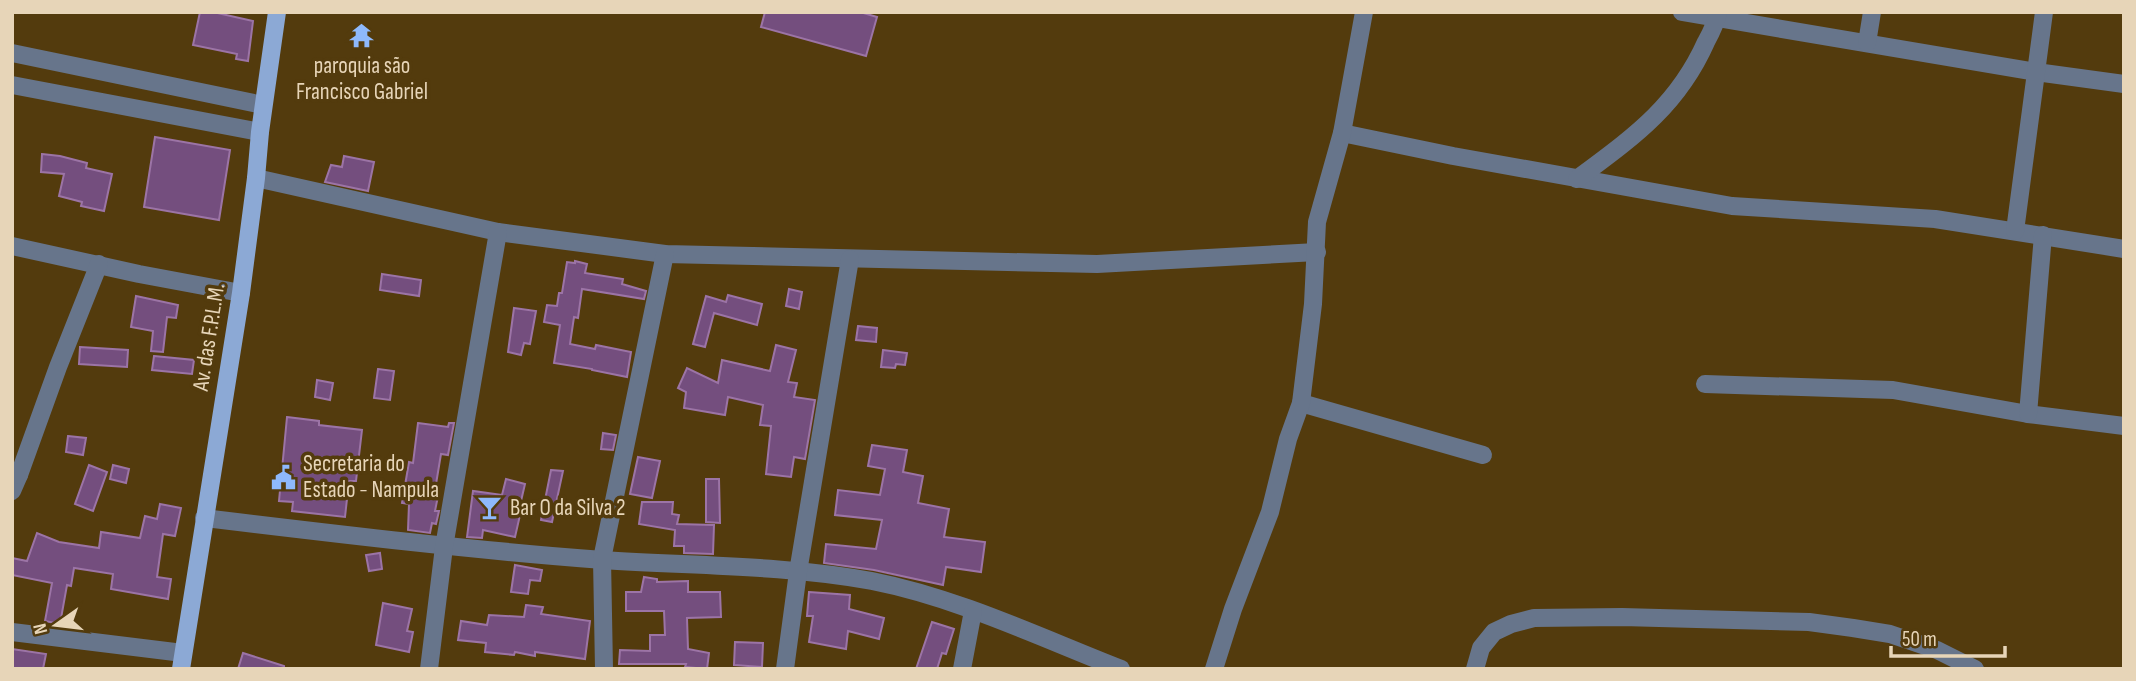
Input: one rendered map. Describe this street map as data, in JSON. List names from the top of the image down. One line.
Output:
{"streets":{"main road":["Av. das F.P.L.M."]},"places":{"temple":["paroquia são Francisco Gabriel"],"public building":["Secretaria do Estado - Nampula"],"bar":["Bar O da Silva 2"]},"scale_bar":"50 m","north":"left"}
